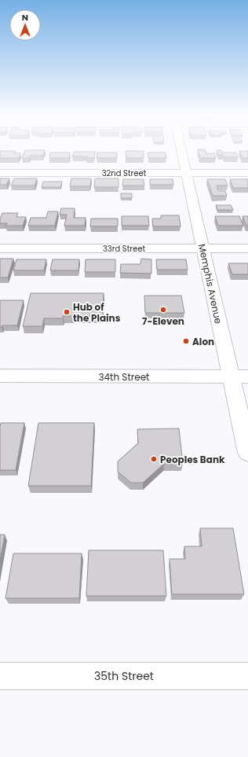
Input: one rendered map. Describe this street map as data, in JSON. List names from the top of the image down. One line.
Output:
{"streets":{"street":["32nd Street","33rd Street","Memphis Avenue","34th Street","35th Street"]},"crossings":[["32nd Street","Memphis Avenue"],["33rd Street","Memphis Avenue"],["Memphis Avenue","34th Street"]],"places":["7-Eleven","Hub of the Plains","Alon","Peoples Bank"],"north":"top"}
